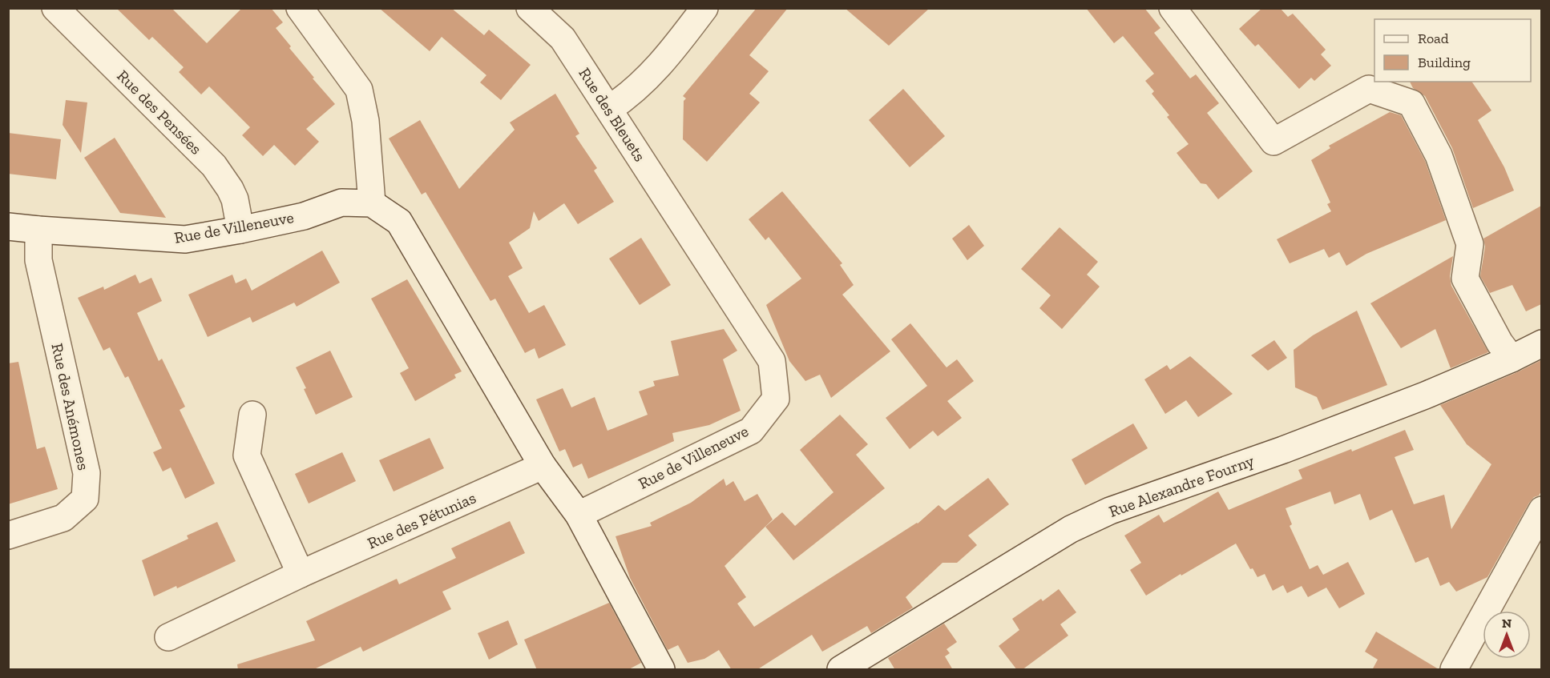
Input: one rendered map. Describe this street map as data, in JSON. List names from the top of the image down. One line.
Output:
{"streets":{"street":["Rue des Pensées","Rue des Bleuets","Rue de Villeneuve","Rue des Anémones","Rue Alexandre Fourny","Rue des Pétunias"]},"crossings":[["Rue des Pensées","Rue de Villeneuve"],["Rue des Bleuets","Rue de Villeneuve"],["Rue de Villeneuve","Rue des Anémones"]],"legend":["Road","Building"],"north":"top"}
